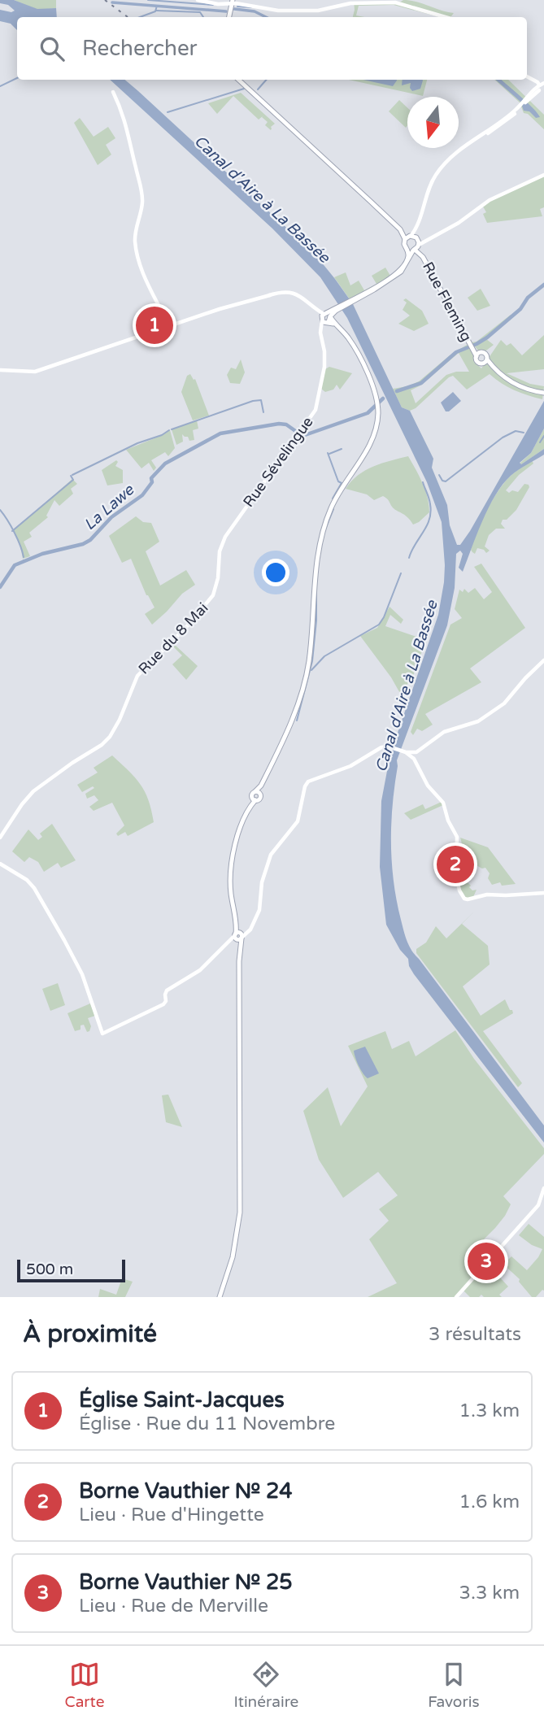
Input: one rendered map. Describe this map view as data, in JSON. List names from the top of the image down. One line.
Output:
{"streets":{"main road":["Rue Fleming"],"street":["Rue Sévelingue","Rue du 8 Mai"]},"crossings":[["Rue Sévelingue","Rue du 8 Mai"]],"water":["Canal d'Aire à La Bassée","La Lawe"],"scale_bar":"500 m","north":"bottom","page":{"search":"Rechercher","pins":["1","2","3"],"scale":"500 m","heading":["À proximité","3 résultats"],"list":[{"mark":"1","name":"Église Saint-Jacques","note":"Église · Rue du 11 Novembre","value":"1.3 km"},{"mark":"2","name":"Borne Vauthier № 24","note":"Lieu · Rue d'Hingette","value":"1.6 km"},{"mark":"3","name":"Borne Vauthier № 25","note":"Lieu · Rue de Merville","value":"3.3 km"}],"nav":["Carte","Itinéraire","Favoris"]}}
